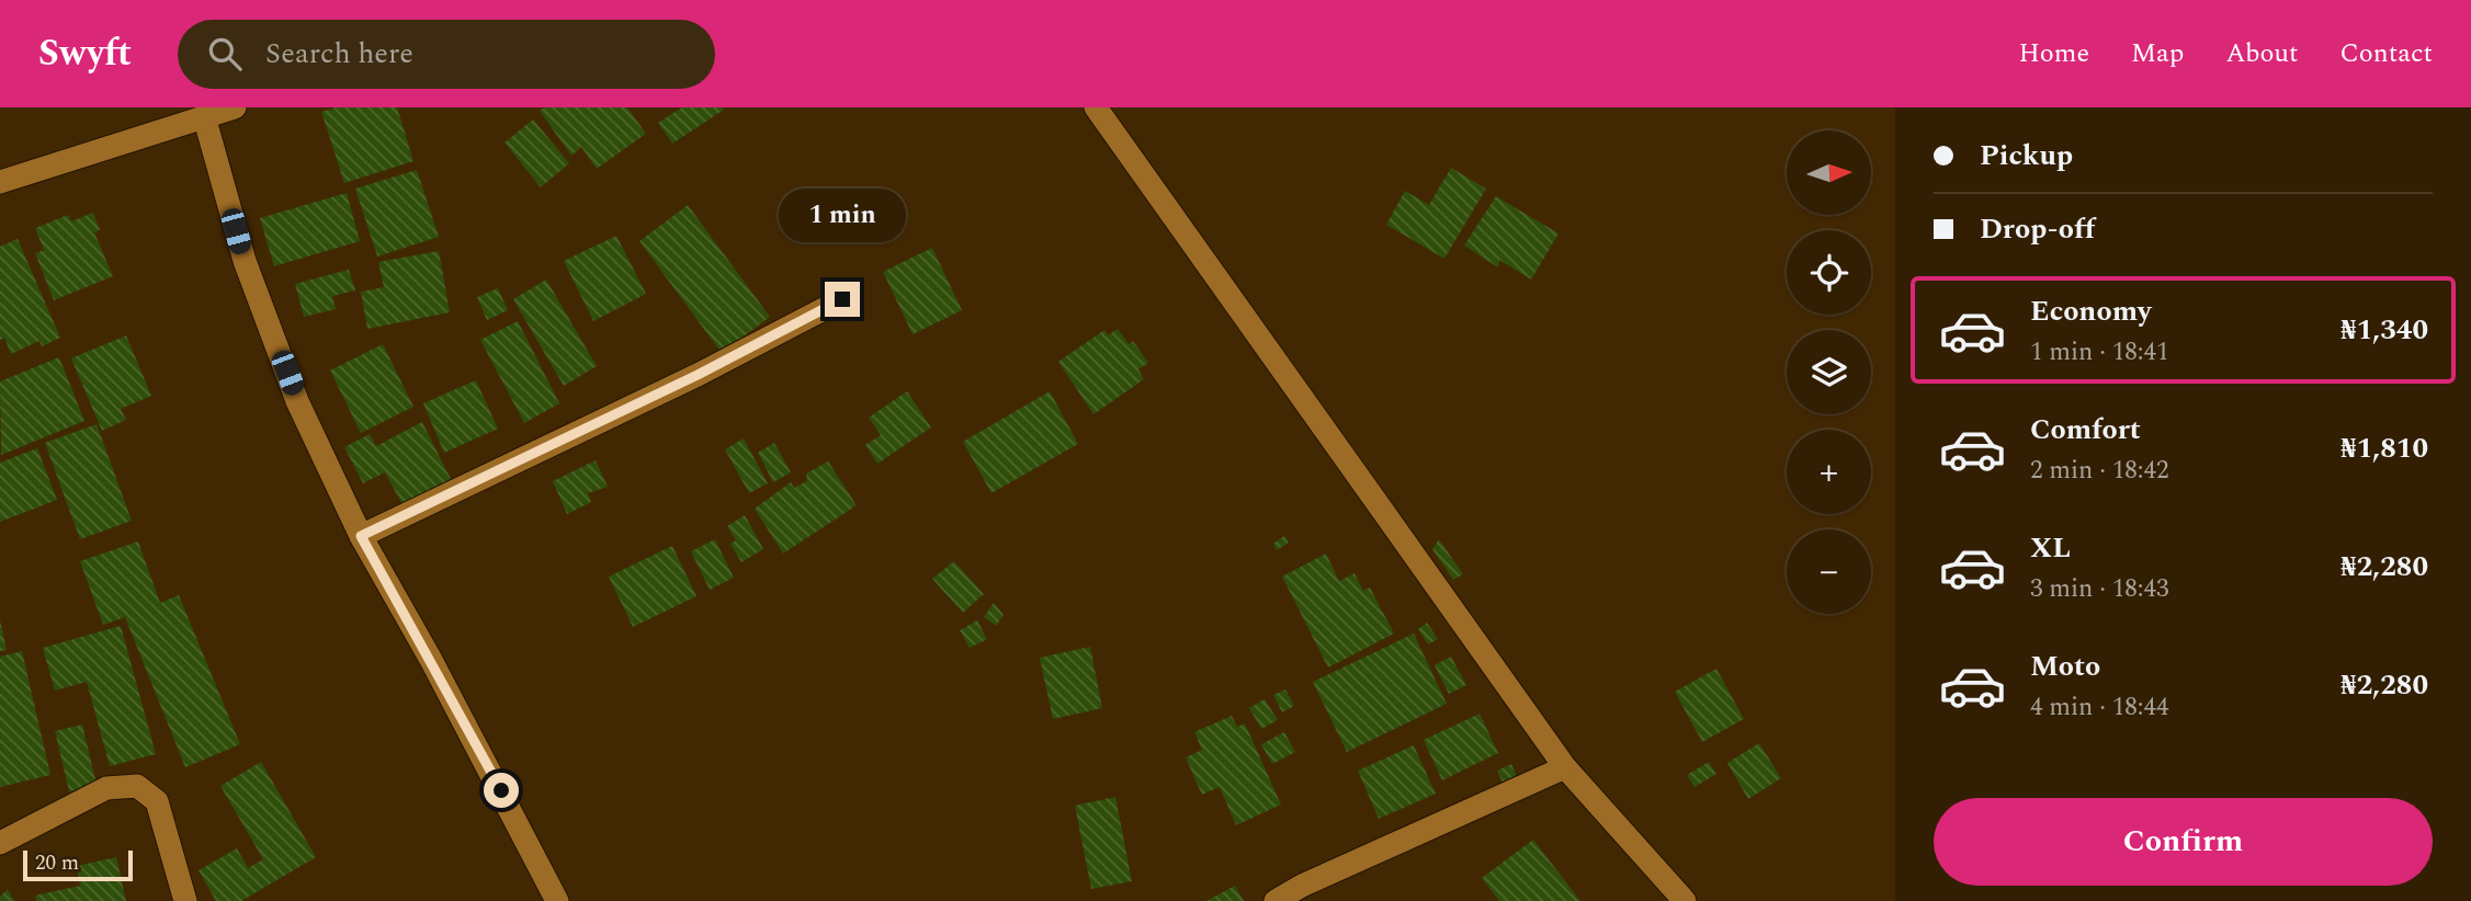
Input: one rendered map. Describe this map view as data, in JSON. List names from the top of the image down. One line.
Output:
{"scale_bar":"20 m","north":"right","page":{"header":"Swyft","search":"Search here","nav":["Home","Map","About","Contact"],"banner":["Pickup","Drop-off"],"map_buttons":["+","−"],"bubble":"1 min","list":[{"name":"Economy","note":"1 min · 18:41","value":"₦1,340"},{"name":"Comfort","note":"2 min · 18:42","value":"₦1,810"},{"name":"XL","note":"3 min · 18:43","value":"₦2,280"},{"name":"Moto","note":"4 min · 18:44","value":"₦2,280"}],"buttons":"Confirm","scale":"20 m"}}
